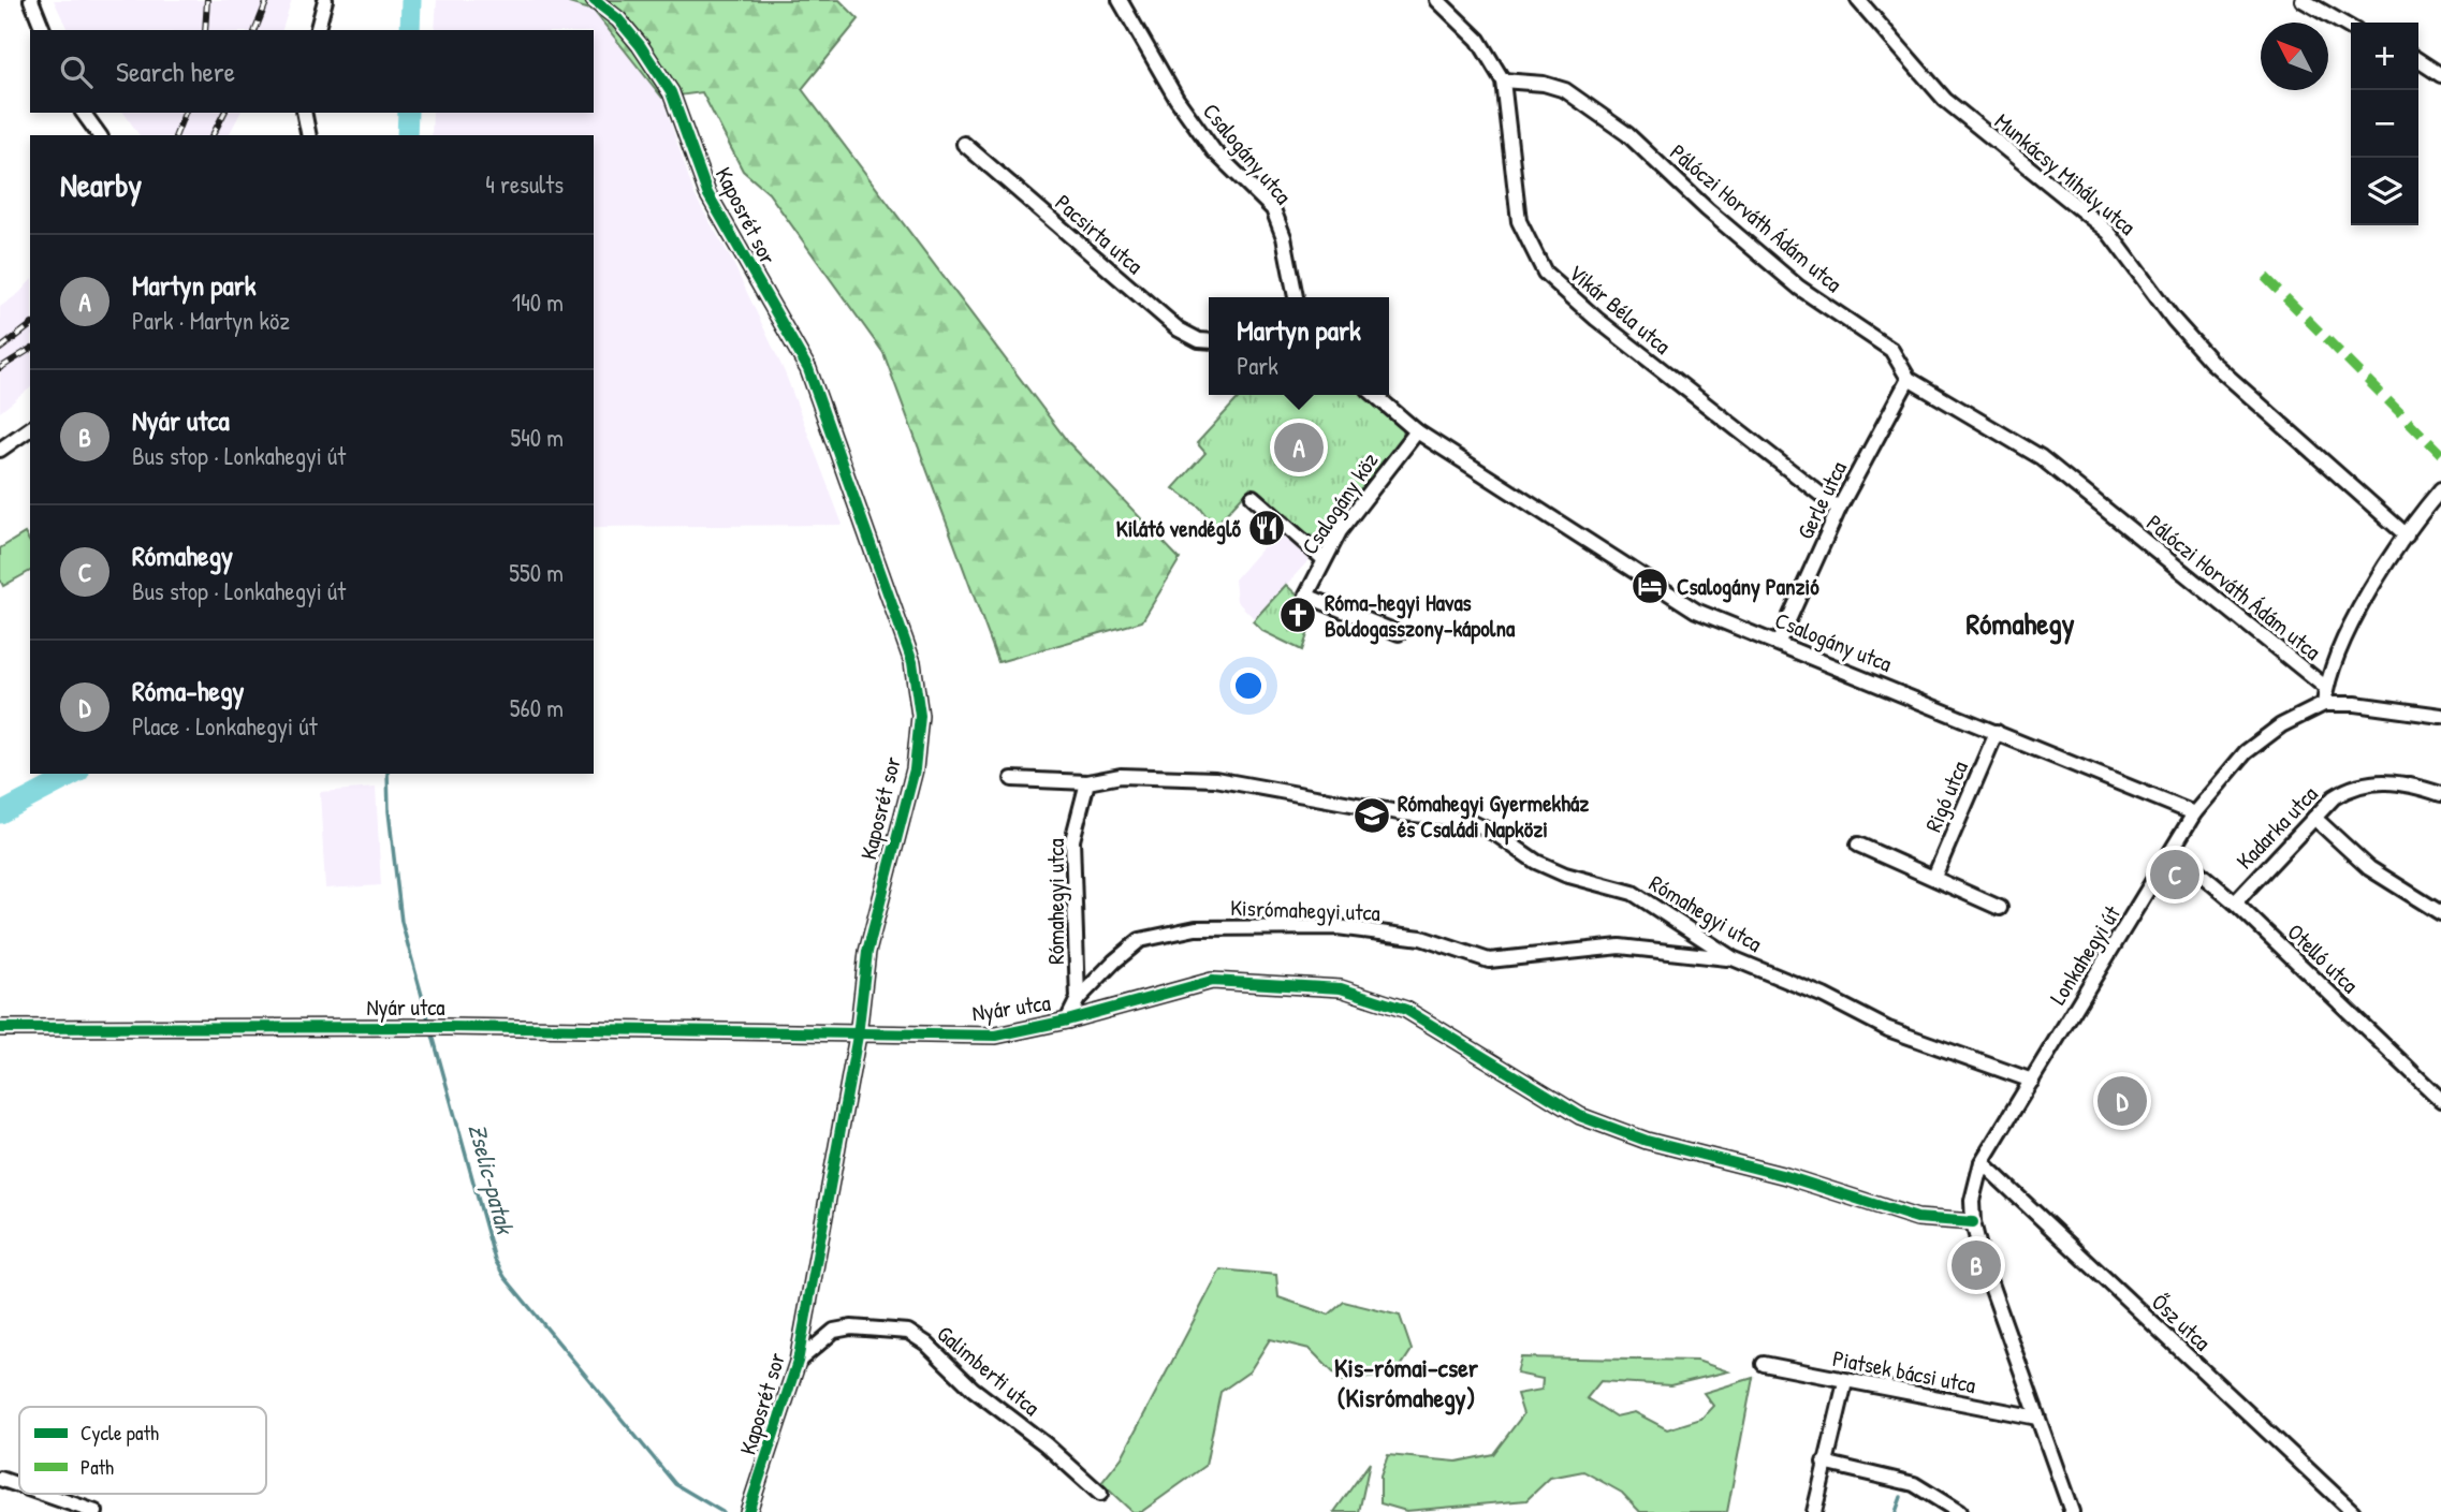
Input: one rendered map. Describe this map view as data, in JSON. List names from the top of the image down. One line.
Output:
{"streets":{"street":["Csalogány utca","Munkácsy Mihály utca","Kaposrét sor","Pálóczi Horváth Ádám utca","Pacsirta utca","Vikár Béla utca","Gerle utca","Csalogány köz","Rigó utca","Kadarka utca","Rómahegyi utca","Kisrómahegyi utca","Lonkahegyi út","Otelló utca","Nyár utca","Ősz utca","Galimberti utca","Piatsek bácsi utca"]},"crossings":[["Csalogány utca","Gerle utca"],["Csalogány utca","Csalogány köz"],["Csalogány utca","Rigó utca"],["Csalogány utca","Lonkahegyi út"],["Kaposrét sor","Nyár utca"],["Kaposrét sor","Galimberti utca"],["Pálóczi Horváth Ádám utca","Vikár Béla utca"],["Pálóczi Horváth Ádám utca","Gerle utca"],["Vikár Béla utca","Gerle utca"],["Kadarka utca","Otelló utca"],["Rómahegyi utca","Kisrómahegyi utca"],["Rómahegyi utca","Lonkahegyi út"],["Rómahegyi utca","Nyár utca"],["Lonkahegyi út","Otelló utca"],["Lonkahegyi út","Nyár utca"],["Lonkahegyi út","Ősz utca"],["Lonkahegyi út","Piatsek bácsi utca"]],"districts":["Rómahegy","Kis-római-cser (Kisrómahegy)"],"water":["Zselic-patak"],"places":{"restaurant":["Kilátó vendéglő"],"hotel":["Csalogány Panzió"],"church":["Róma-hegyi Havas Boldogasszony-kápolna"],"school or university":["Rómahegyi Gyermekház és Családi Napközi"]},"legend":["Cycle path","Path"],"north":"top left","page":{"map_buttons":["+","−"],"search":"Search here","heading":["Nearby","4 results"],"list":[{"mark":"A","name":"Martyn park","note":"Park · Martyn köz","value":"140 m"},{"mark":"B","name":"Nyár utca","note":"Bus stop · Lonkahegyi út","value":"540 m"},{"mark":"C","name":"Rómahegy","note":"Bus stop · Lonkahegyi út","value":"550 m"},{"mark":"D","name":"Róma-hegy","note":"Place · Lonkahegyi út","value":"560 m"}],"popup":["Martyn park","Park"],"pins":["A","C","D","B"]}}
